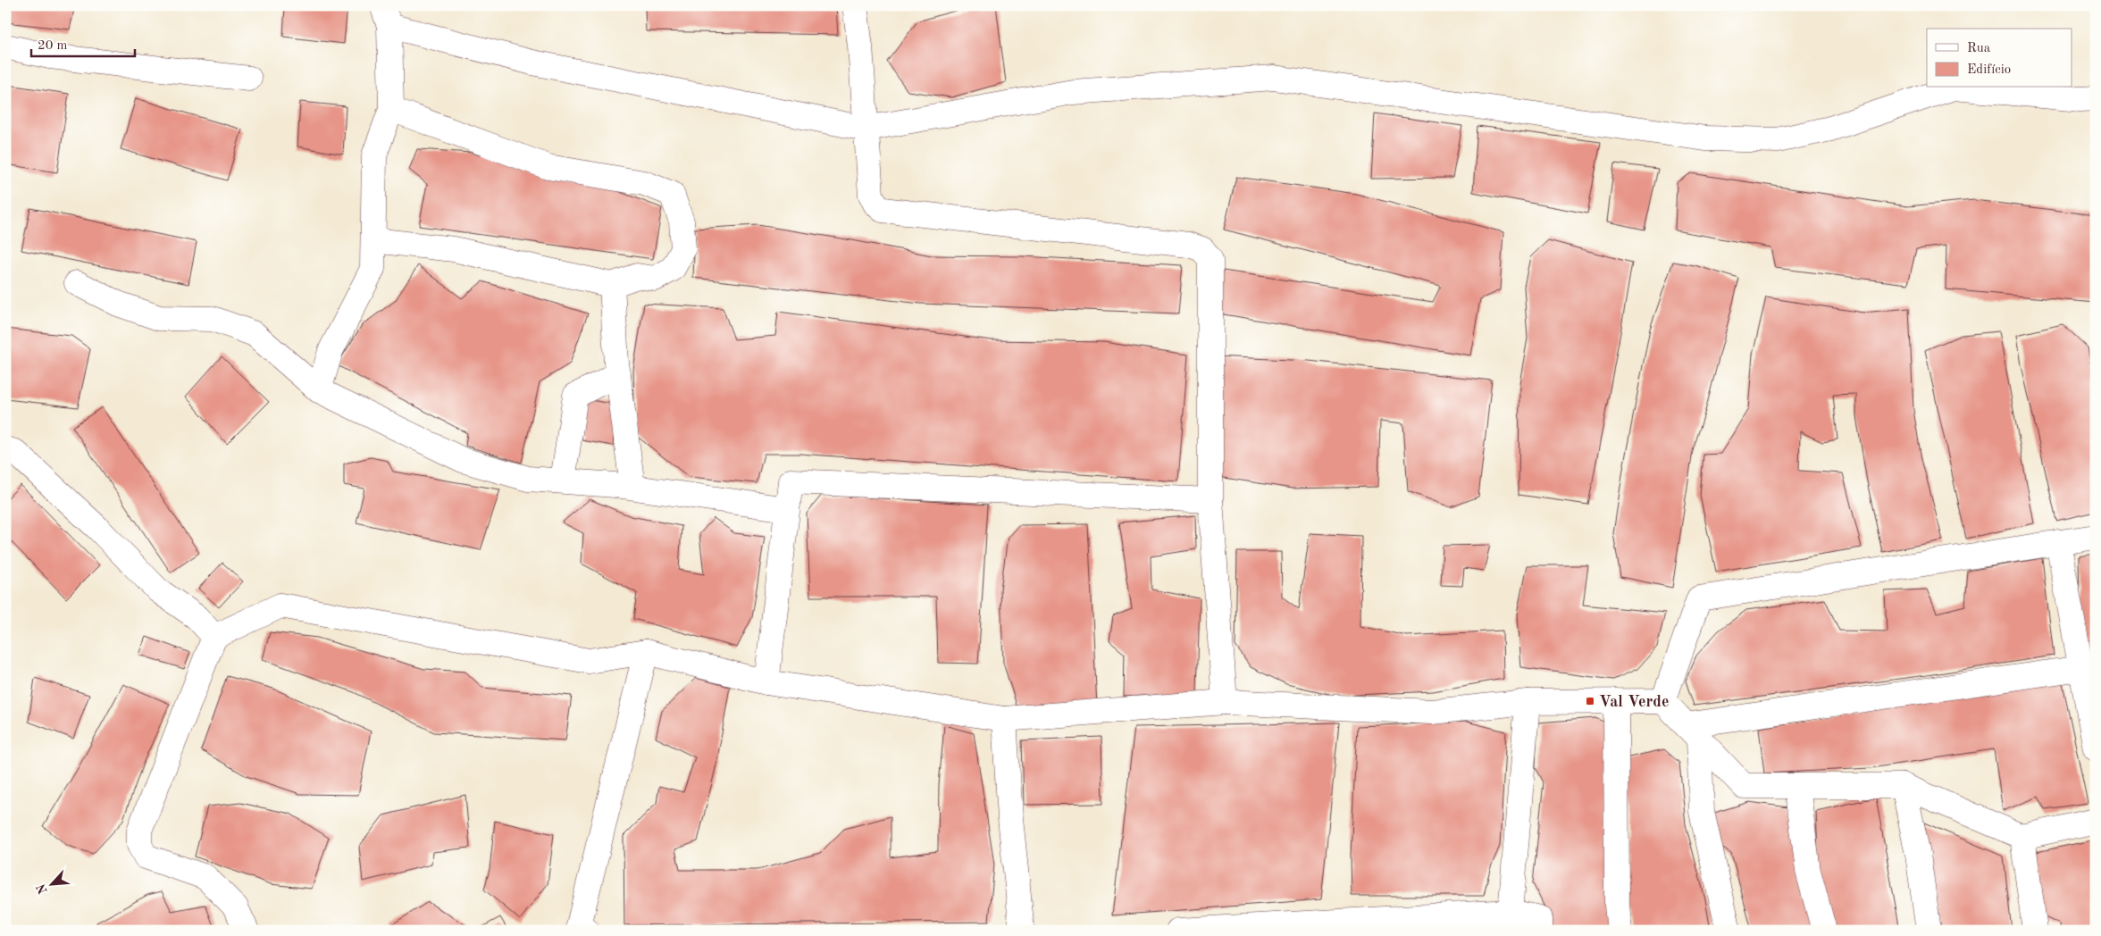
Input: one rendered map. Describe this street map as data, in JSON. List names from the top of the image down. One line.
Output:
{"places":{"transit":["Val Verde"]},"legend":["Rua","Edifício"],"scale_bar":"20 m","north":"bottom left"}
